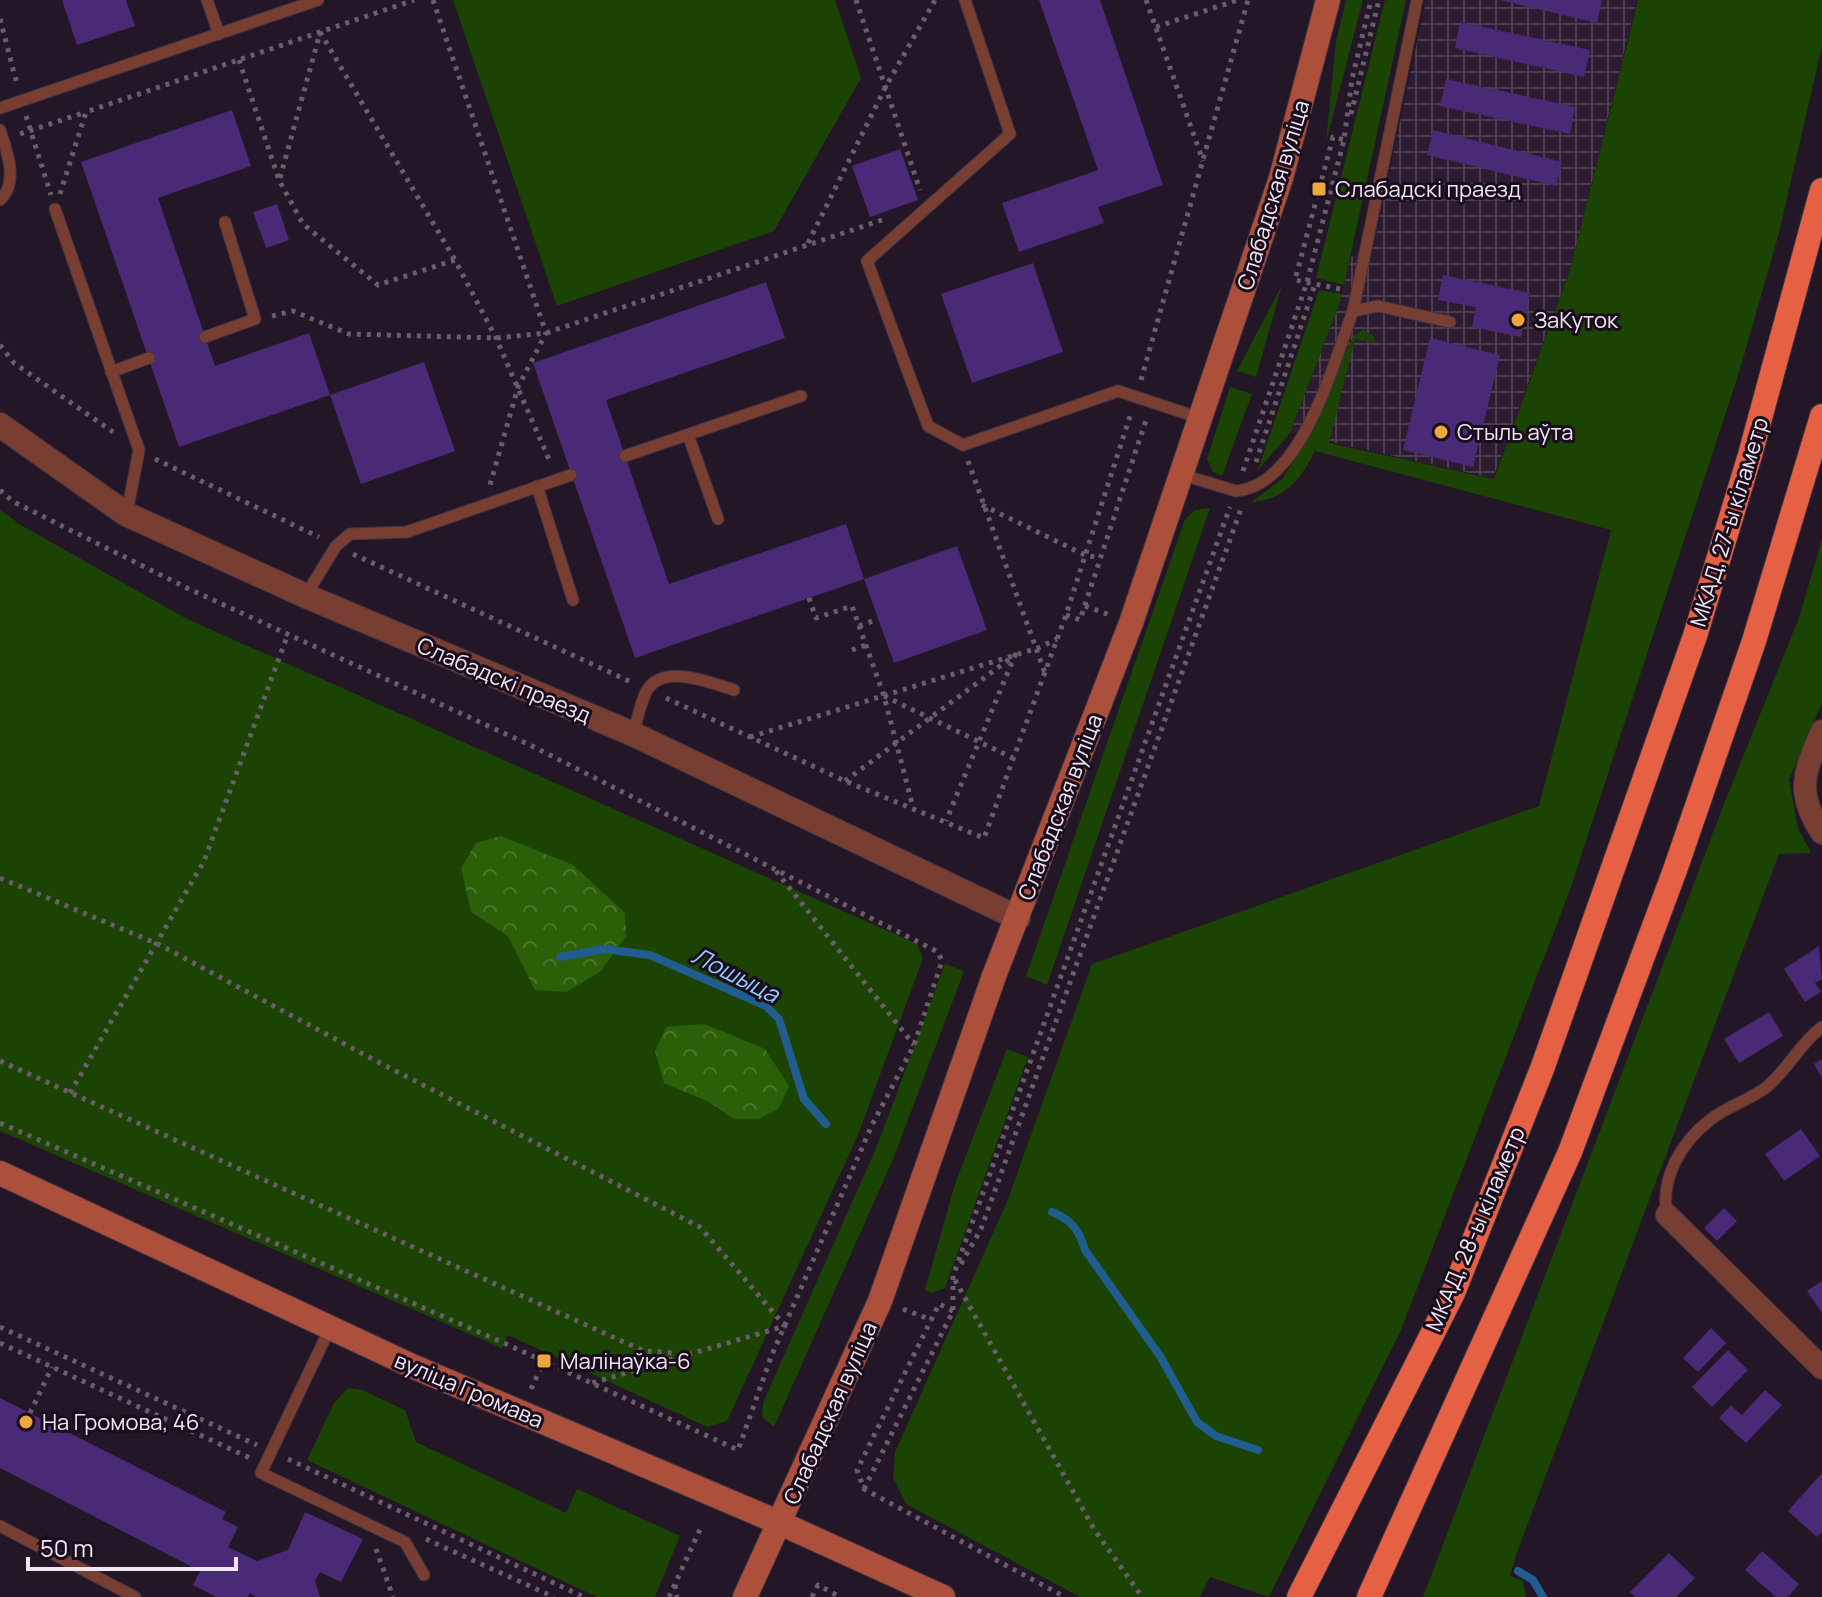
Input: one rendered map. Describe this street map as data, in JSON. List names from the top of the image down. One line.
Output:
{"streets":{"highway":["МКАД, 27-ы кіламетр","МКАД, 28-ы кіламетр"],"main road":["Слабадская вуліца","вуліца Громава"],"street":["Слабадскі праезд"]},"crossings":[["Слабадская вуліца","Слабадскі праезд"],["Слабадская вуліца","вуліца Громава"],["МКАД, 27-ы кіламетр","МКАД, 28-ы кіламетр"]],"water":["Лошыца"],"places":{"transit":["Слабадскі праезд","Малінаўка-6"],"other":["ЗаКуток","Стыль аўта","На Громова, 46"]},"scale_bar":"50 m"}
